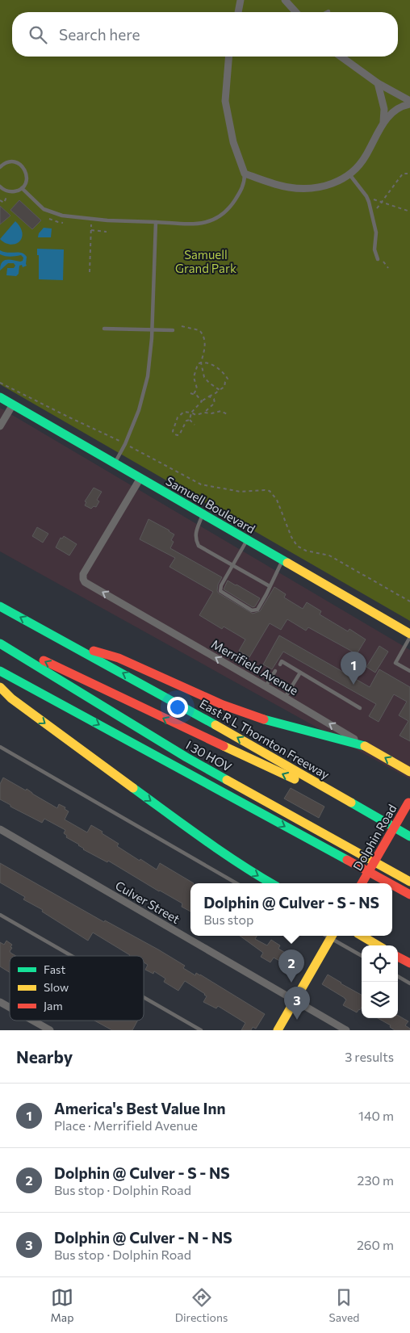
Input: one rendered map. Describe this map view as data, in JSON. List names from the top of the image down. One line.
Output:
{"streets":{"main road":["Samuell Boulevard","Merrifield Avenue","East R L Thornton Freeway","I 30 HOV","Dolphin Road"],"street":["Culver Street"]},"crossings":[["Samuell Boulevard","Merrifield Avenue"]],"parks":["Samuell Grand Park"],"legend":["Fast","Slow","Jam"],"page":{"search":"Search here","pins":["1","2","3"],"popup":["Dolphin @ Culver - S - NS","Bus stop"],"heading":["Nearby","3 results"],"list":[{"mark":"1","name":"America's Best Value Inn","note":"Place · Merrifield Avenue","value":"140 m"},{"mark":"2","name":"Dolphin @ Culver - S - NS","note":"Bus stop · Dolphin Road","value":"230 m"},{"mark":"3","name":"Dolphin @ Culver - N - NS","note":"Bus stop · Dolphin Road","value":"260 m"}],"nav":["Map","Directions","Saved"]}}
